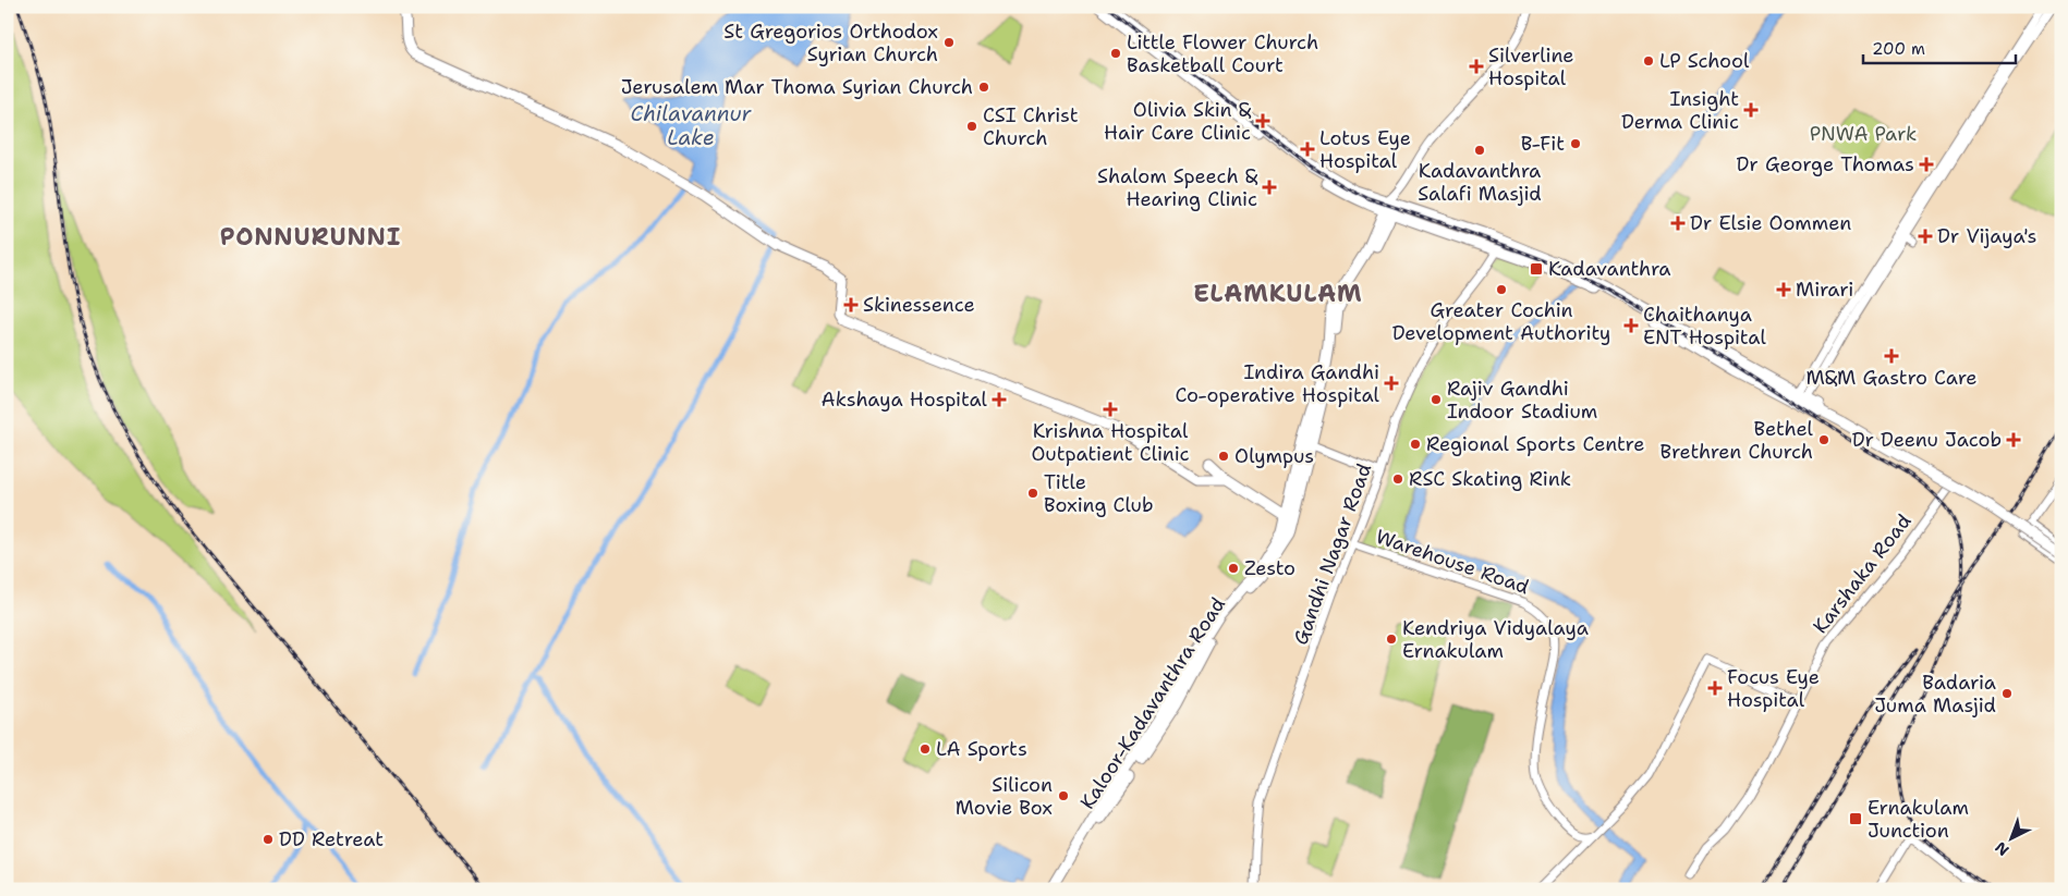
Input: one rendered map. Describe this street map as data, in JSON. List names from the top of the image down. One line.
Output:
{"streets":{"main road":["Kaloor-Kadavanthra Road"],"street":["Gandhi Nagar Road","Warehouse Road","Karshaka Road"]},"crossings":[["Gandhi Nagar Road","Warehouse Road"]],"districts":["PONNURUNNI","ELAMKULAM"],"water":["Chilavannur Lake"],"parks":["PNWA Park"],"places":{"other":["St Gregorios Orthodox Syrian Church","Little Flower Church Basketball Court","LP School","Jerusalem Mar Thoma Syrian Church","CSI Christ Church","B-Fit","Kadavanthra Salafi Masjid","Greater Cochin Development Authority","Rajiv Gandhi Indoor Stadium","Bethel Brethren Church","Regional Sports Centre","Olympus","RSC Skating Rink","Title Boxing Club","Zesto","Kendriya Vidyalaya Ernakulam","Badaria Juma Masjid","LA Sports","Silicon Movie Box","DD Retreat"],"health":["Silverline Hospital","Insight Derma Clinic","Olivia Skin & Hair Care Clinic","Lotus Eye Hospital","Dr George Thomas","Shalom Speech & Hearing Clinic","Dr Elsie Oommen","Dr Vijaya's","Mirari","Skinessence","Chaithanya ENT Hospital","M&M Gastro Care","Indira Gandhi Co-operative Hospital","Akshaya Hospital","Krishna Hospital Outpatient Clinic","Dr Deenu Jacob","Focus Eye Hospital"],"transit":["Kadavanthra","Ernakulam Junction"]},"scale_bar":"200 m","north":"bottom left"}
